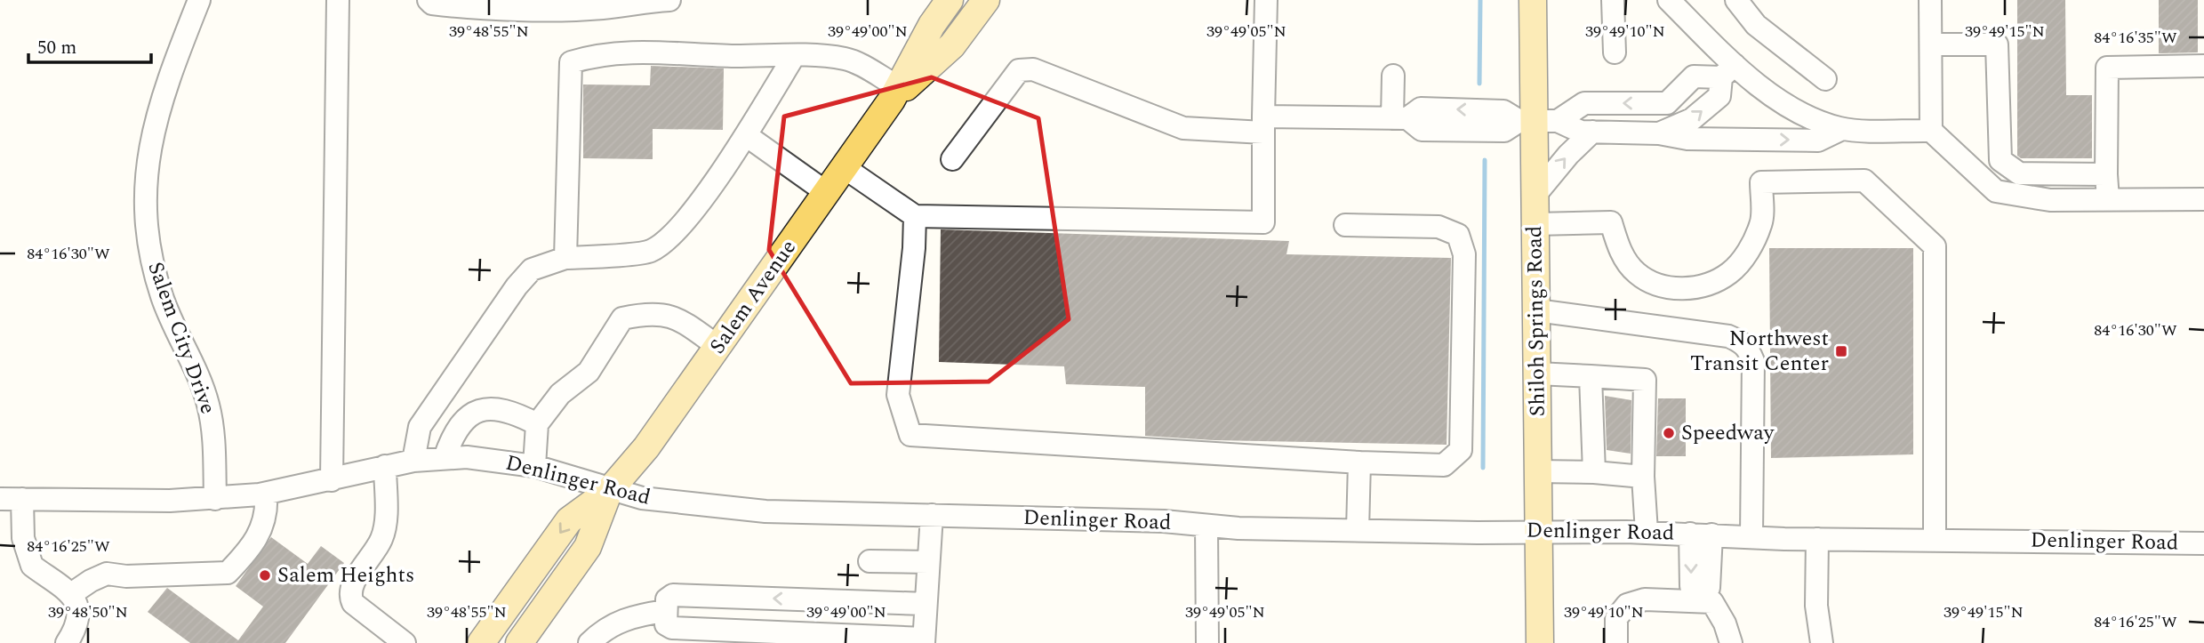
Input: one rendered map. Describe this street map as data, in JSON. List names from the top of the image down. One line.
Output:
{"streets":{"main road":["Salem Avenue","Shiloh Springs Road"],"street":["Salem City Drive","Denlinger Road"]},"crossings":[["Salem Avenue","Denlinger Road"],["Shiloh Springs Road","Denlinger Road"],["Salem City Drive","Denlinger Road"]],"places":{"transit":["Northwest Transit Center"],"other":["Speedway","Salem Heights"]},"scale_bar":"50 m","coordinates":["39°48'55\"N","39°49'00\"N","39°49'05\"N","39°49'10\"N","39°49'15\"N","84°16'35\"W","84°16'30\"W","84°16'25\"W","39°48'50\"N"]}
